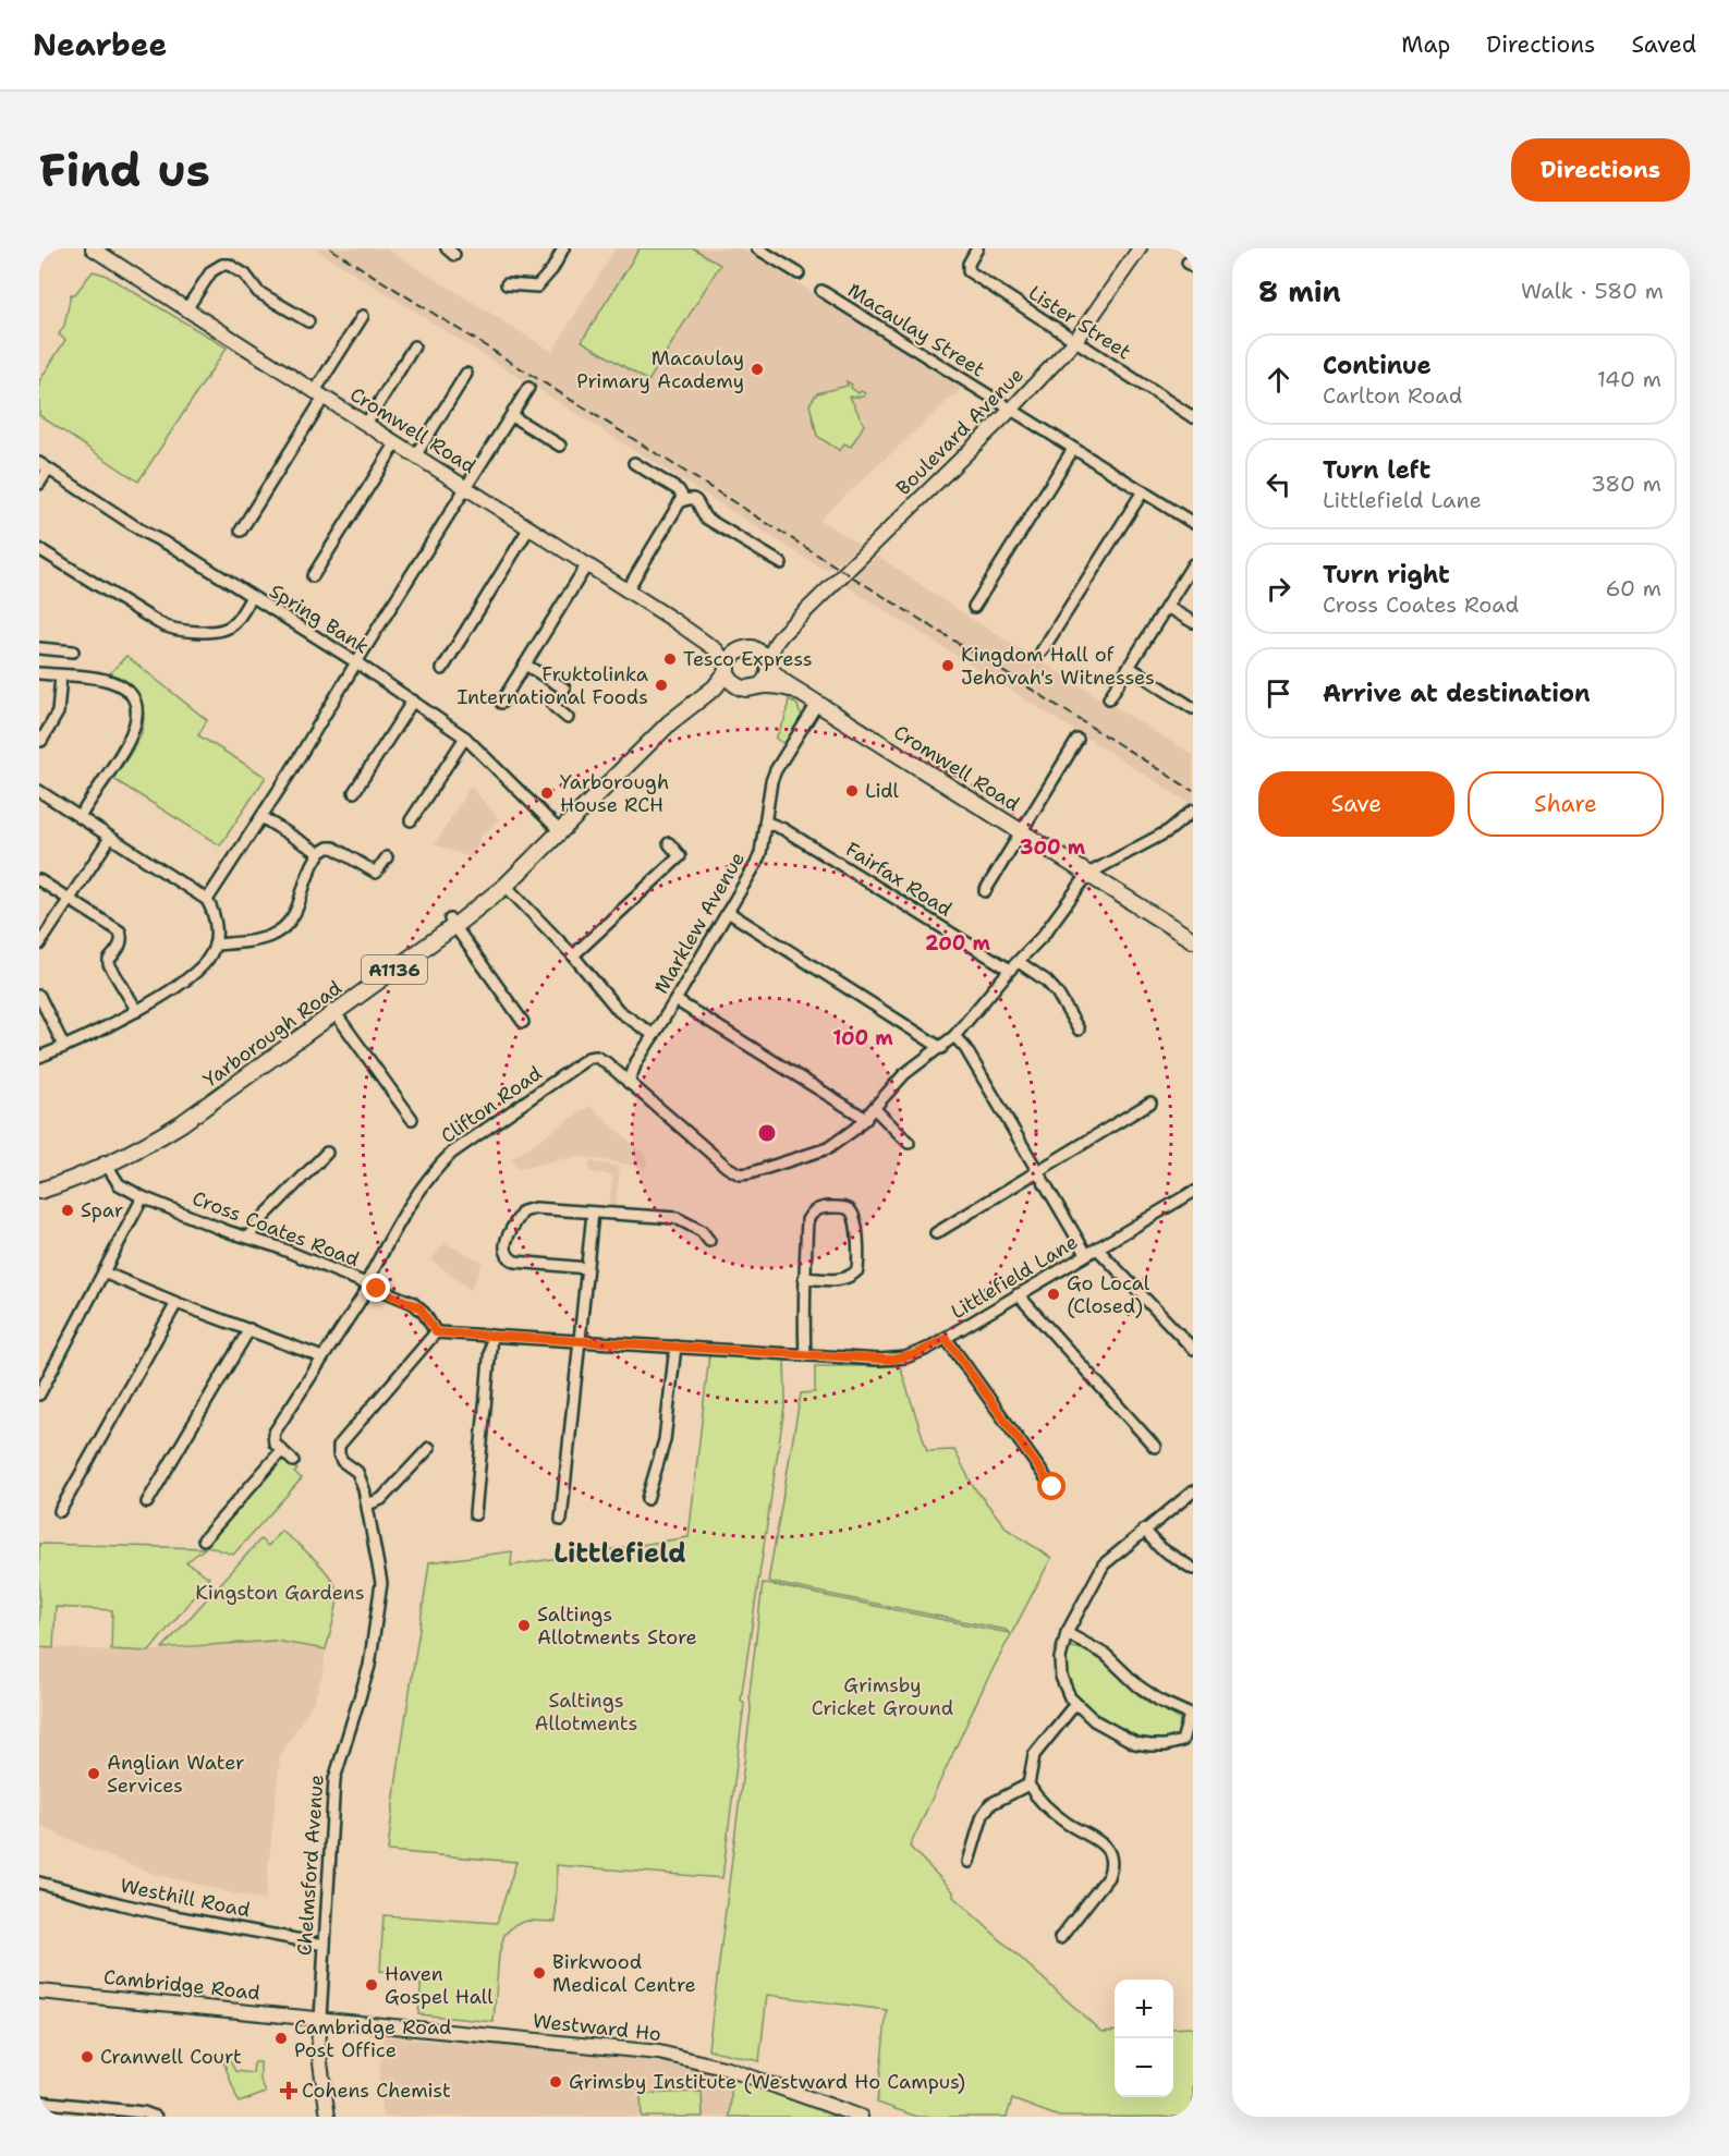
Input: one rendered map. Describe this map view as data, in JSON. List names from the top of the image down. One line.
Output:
{"streets":{"main road":["Cromwell Road","A1136","Yarborough Road"],"street":["Lister Street","Macaulay Street","Boulevard Avenue","Spring Bank","Fairfax Road","Marklew Avenue","Clifton Road","Cross Coates Road","Littlefield Lane","Chelmsford Avenue","Westhill Road","Cambridge Road","Westward Ho"]},"crossings":[["Lister Street","Boulevard Avenue"],["Macaulay Street","Boulevard Avenue"],["Cromwell Road","Boulevard Avenue"],["Cromwell Road","Marklew Avenue"],["Cromwell Road","A1136"],["Cromwell Road","Yarborough Road"],["Boulevard Avenue","A1136"],["Boulevard Avenue","Yarborough Road"],["Spring Bank","Yarborough Road"],["Fairfax Road","Marklew Avenue"],["Marklew Avenue","Clifton Road"],["A1136","Yarborough Road"],["Yarborough Road","Cross Coates Road"],["Clifton Road","Cross Coates Road"],["Cross Coates Road","Littlefield Lane"],["Cross Coates Road","Chelmsford Avenue"],["Littlefield Lane","Chelmsford Avenue"],["Chelmsford Avenue","Westhill Road"],["Chelmsford Avenue","Cambridge Road"],["Chelmsford Avenue","Westward Ho"],["Cambridge Road","Westward Ho"]],"districts":["Littlefield"],"parks":["Kingston Gardens","Grimsby Cricket Ground","Saltings Allotments"],"places":{"other":["Macaulay Primary Academy","Tesco Express","Kingdom Hall of Jehovah's Witnesses","Fruktolinka International Foods","Lidl","Yarborough House RCH","Spar","Go Local (Closed)","Saltings Allotments Store","Anglian Water Services","Birkwood Medical Centre","Haven Gospel Hall","Cambridge Road Post Office","Cranwell Court","Grimsby Institute (Westward Ho Campus)"],"health":["Cohens Chemist"]},"page":{"header":"Nearbee","nav":["Map","Directions","Saved"],"buttons":["Directions",["Save","Share"]],"title":"Find us","heading":["8 min","Walk · 580 m"],"list":[["Continue","Carlton Road","140 m"],["Turn left","Littlefield Lane","380 m"],["Turn right","Cross Coates Road","60 m"],"Arrive at destination"],"map_buttons":["+","−"]},"rings":["300 m","200 m","100 m"]}
